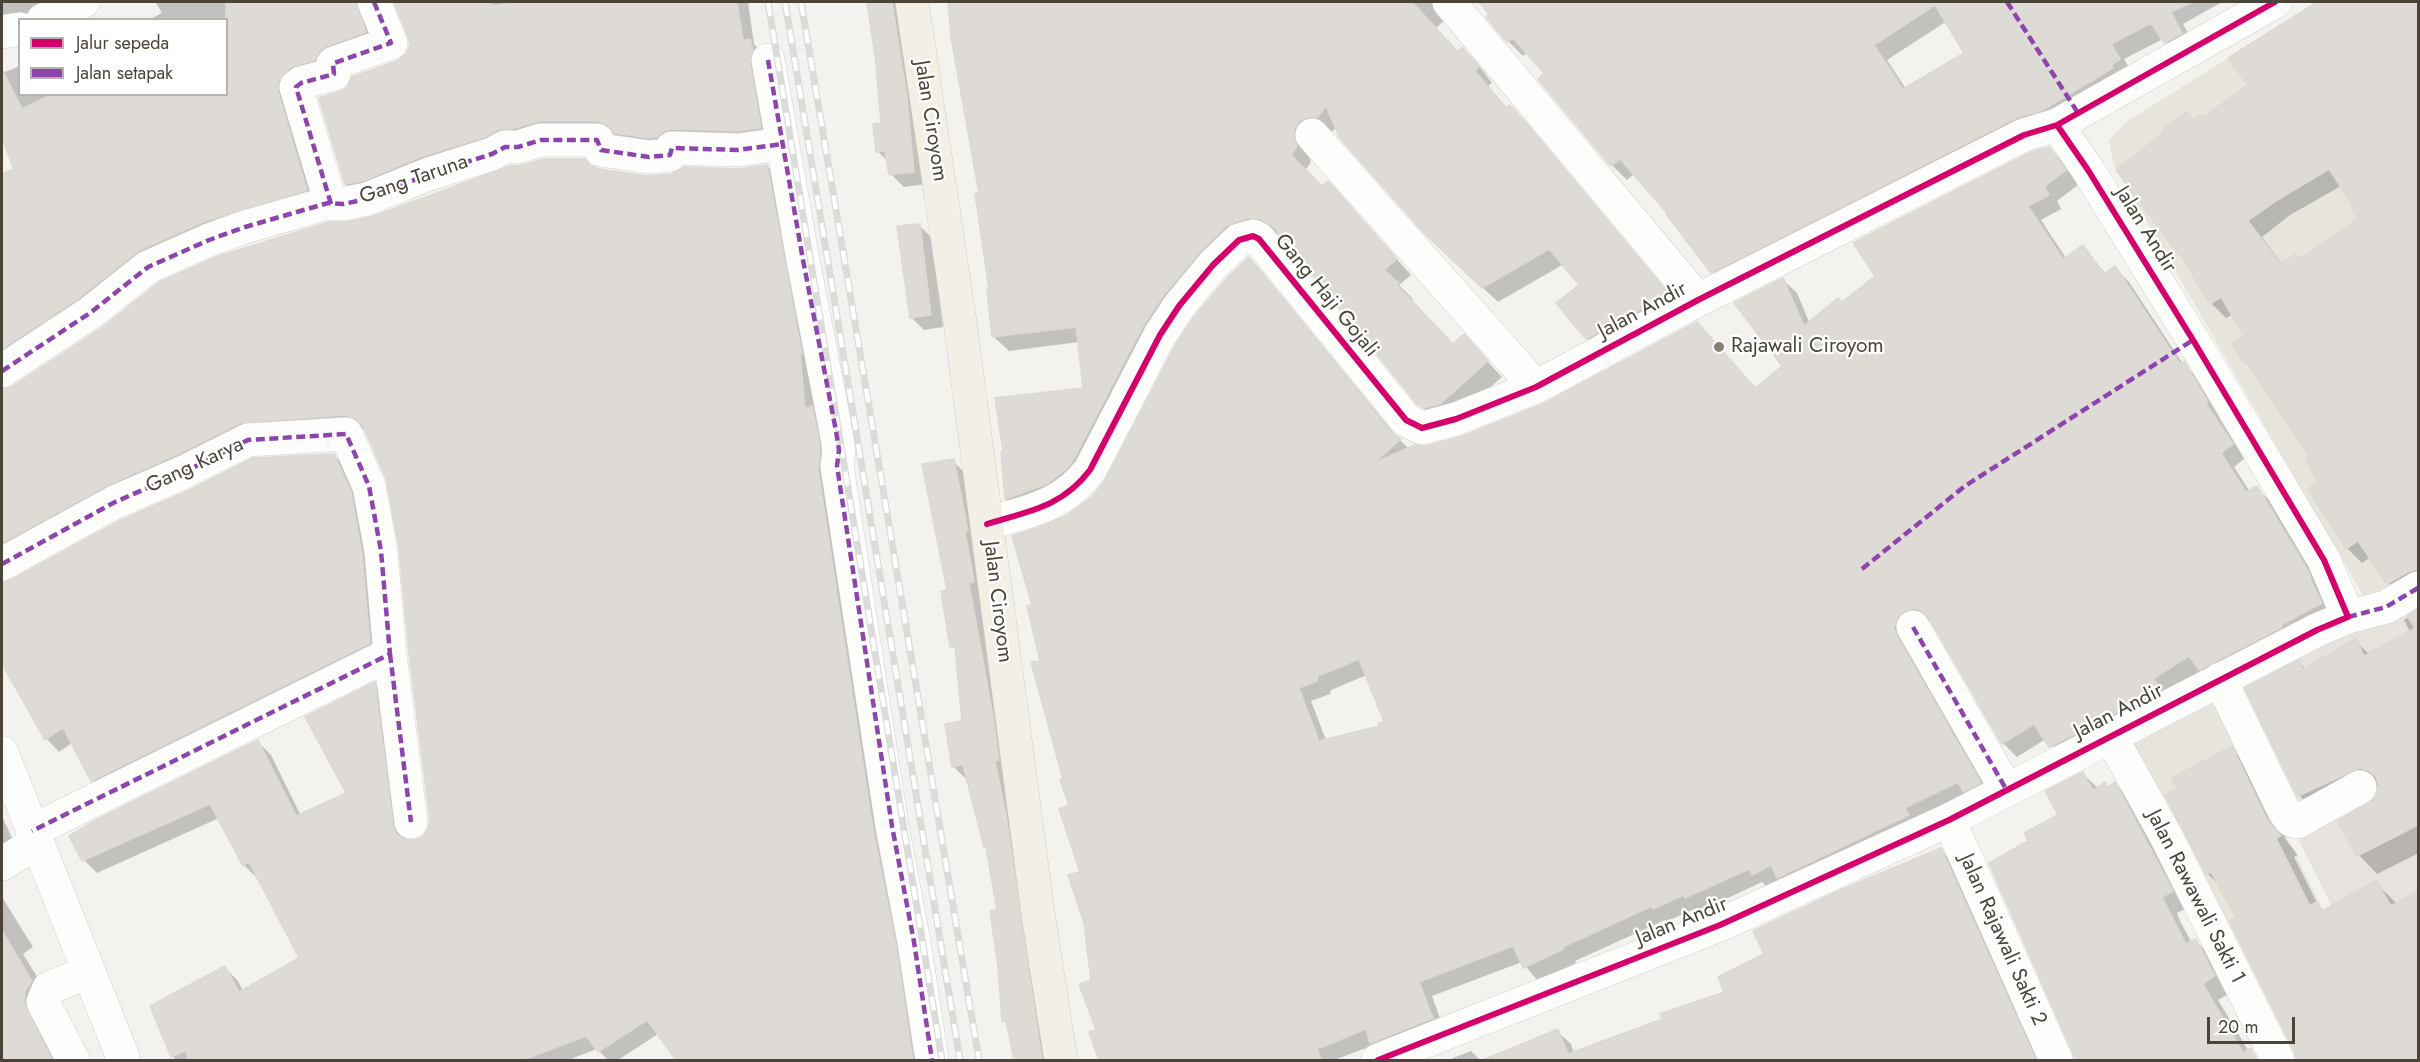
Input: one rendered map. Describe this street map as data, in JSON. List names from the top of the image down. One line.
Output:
{"streets":{"main road":["Jalan Ciroyom"],"street":["Gang Taruna","Jalan Andir","Gang Haji Gojali","Gang Karya","Jalan Rawawali Sakti 1","Jalan Rajawali Sakti 2"]},"crossings":[["Jalan Ciroyom","Gang Haji Gojali"],["Jalan Andir","Gang Haji Gojali"],["Jalan Andir","Jalan Rawawali Sakti 1"],["Jalan Andir","Jalan Rajawali Sakti 2"]],"places":["Rajawali Ciroyom"],"legend":["Jalur sepeda","Jalan setapak"],"scale_bar":"20 m"}
